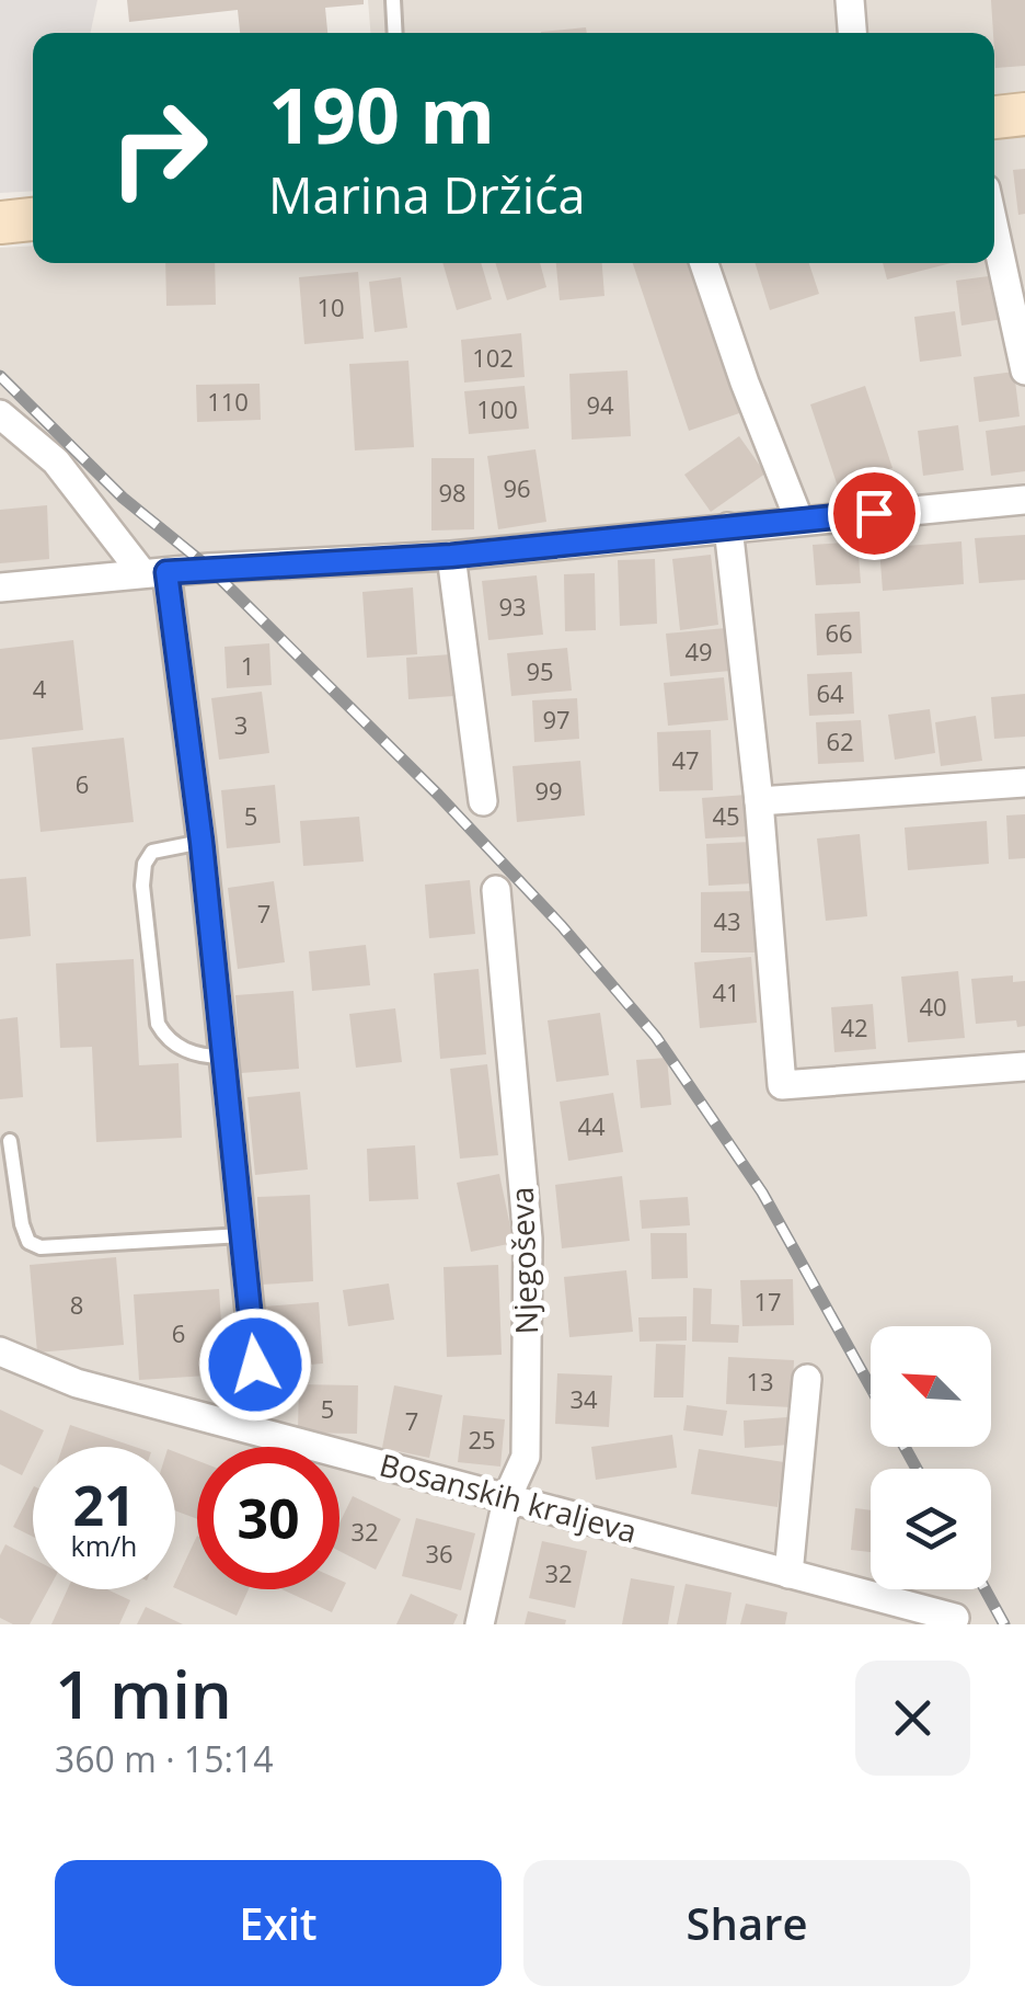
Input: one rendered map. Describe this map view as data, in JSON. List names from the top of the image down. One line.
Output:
{"streets":{"street":["Njegoševa","Bosanskih kraljeva"]},"crossings":[["Njegoševa","Bosanskih kraljeva"]],"house_numbers":["10","102","110","94","100","96","98","93","66","49","1","95","4","64","97","3","62","47","6","99","5","45","7","43","41","40","42","44","17","8","6","13","34","5","7","25","32","36","32"],"north":"top left","page":{"turn":["190 m","Marina Držića"],"speed":"21 km/h","limit":"30","heading":["1 min","360 m · 15:14"],"buttons":["Exit","Share"]}}
